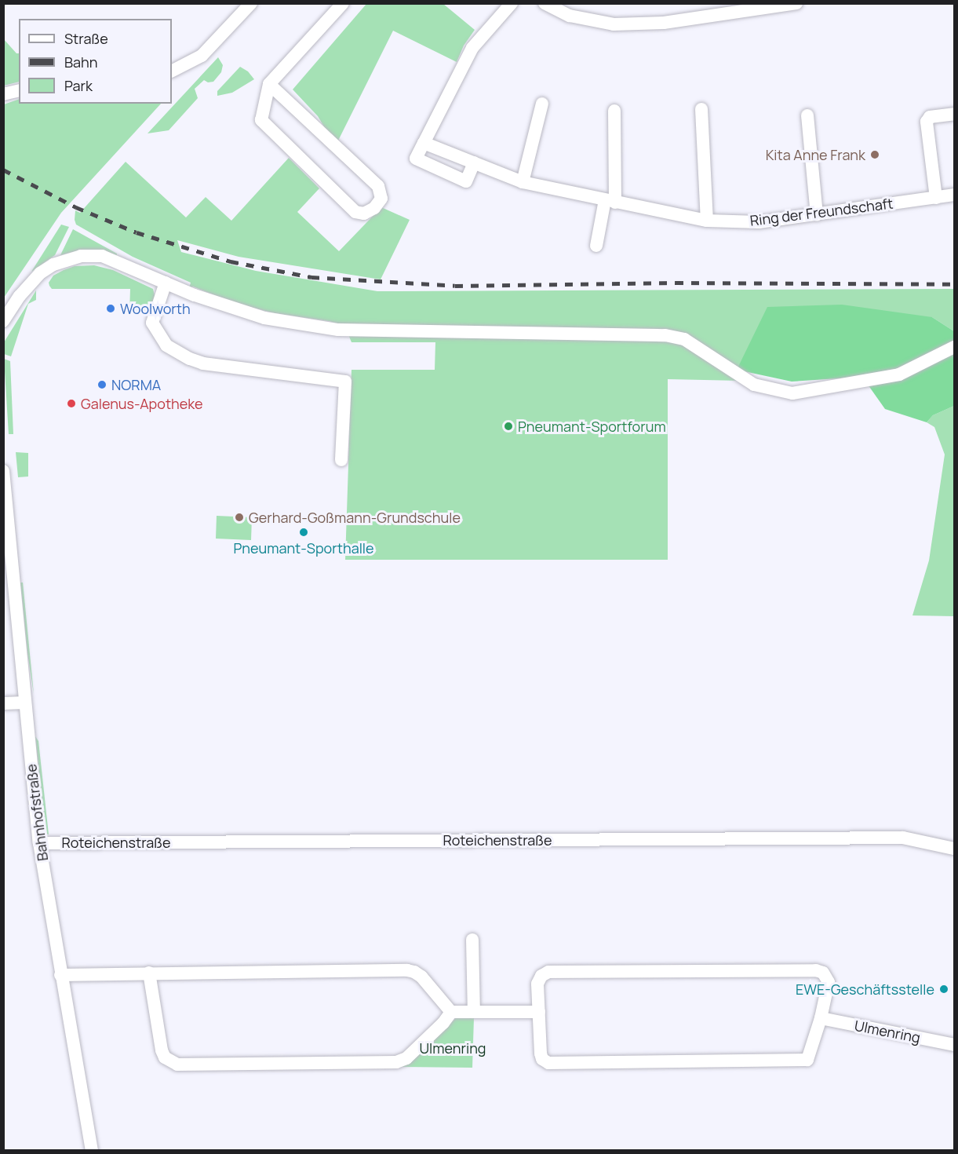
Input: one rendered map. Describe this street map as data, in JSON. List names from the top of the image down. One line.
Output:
{"streets":{"street":["Ring der Freundschaft","Bahnhofstraße","Roteichenstraße","Ulmenring"]},"crossings":[["Bahnhofstraße","Roteichenstraße"]],"parks":["Ulmenring"],"places":["Kita Anne Frank","Woolworth","NORMA","Galenus-Apotheke","Pneumant-Sportforum","Gerhard-Goßmann-Grundschule","Pneumant-Sporthalle","EWE-Geschäftsstelle"],"legend":["Straße","Bahn","Park"]}
